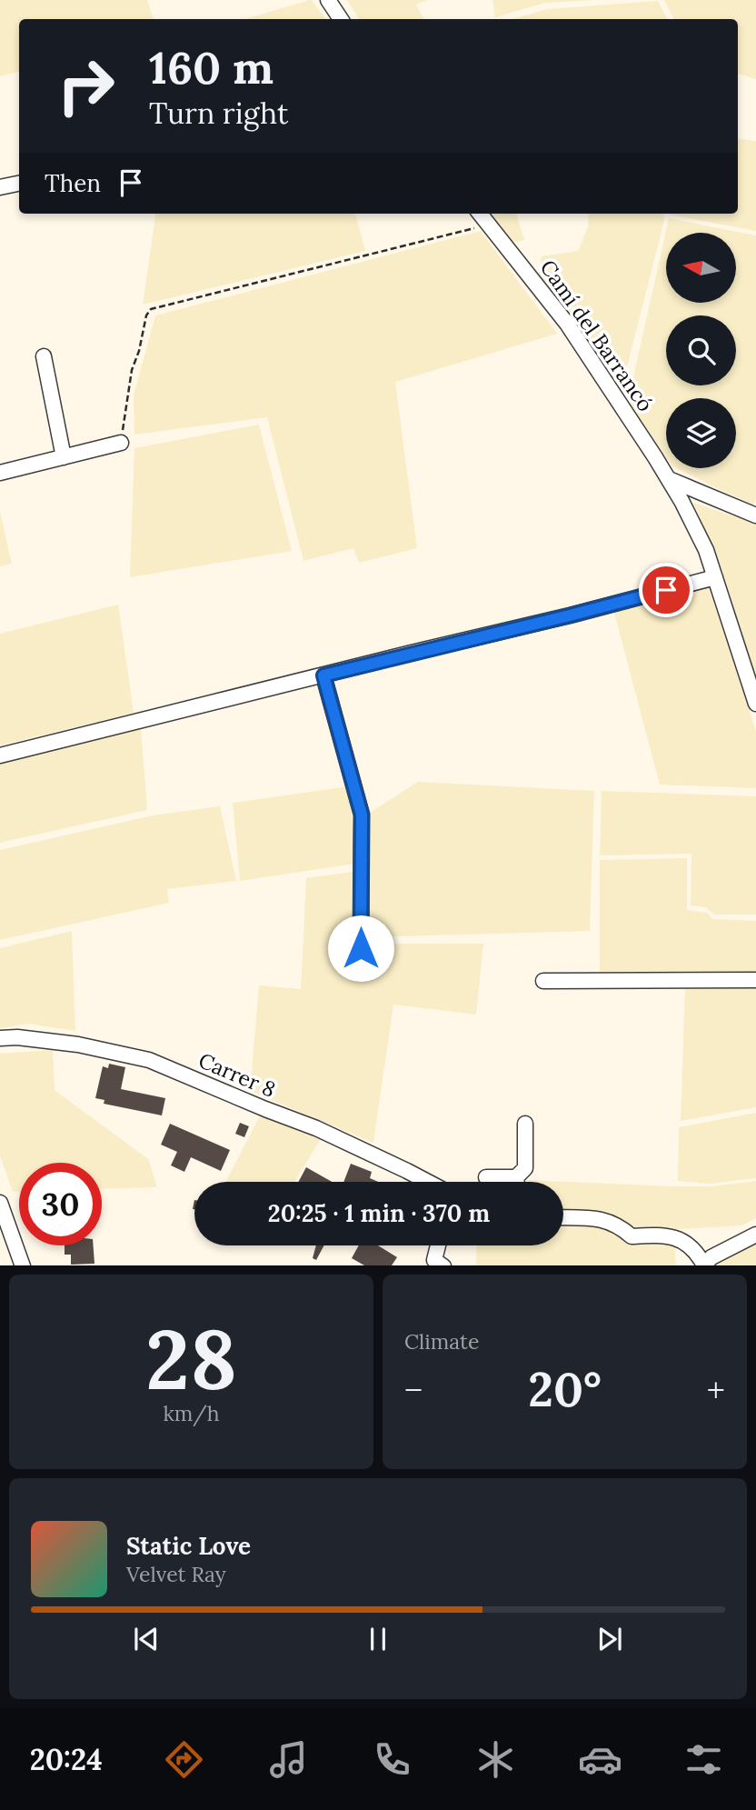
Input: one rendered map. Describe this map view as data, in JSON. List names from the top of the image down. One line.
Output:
{"streets":{"street":["Camí del Barrancó","Carrer 8"]},"north":"left","page":{"turn":["160 m","Turn right"],"then":"Then","limit":"30","trip":"20:25 · 1 min · 370 m","tile":[["28","km/h"],"Climate"],"heat":["−","20°","+"],"song":["Static Love","Velvet Ray"],"tabs":"20:24"}}
